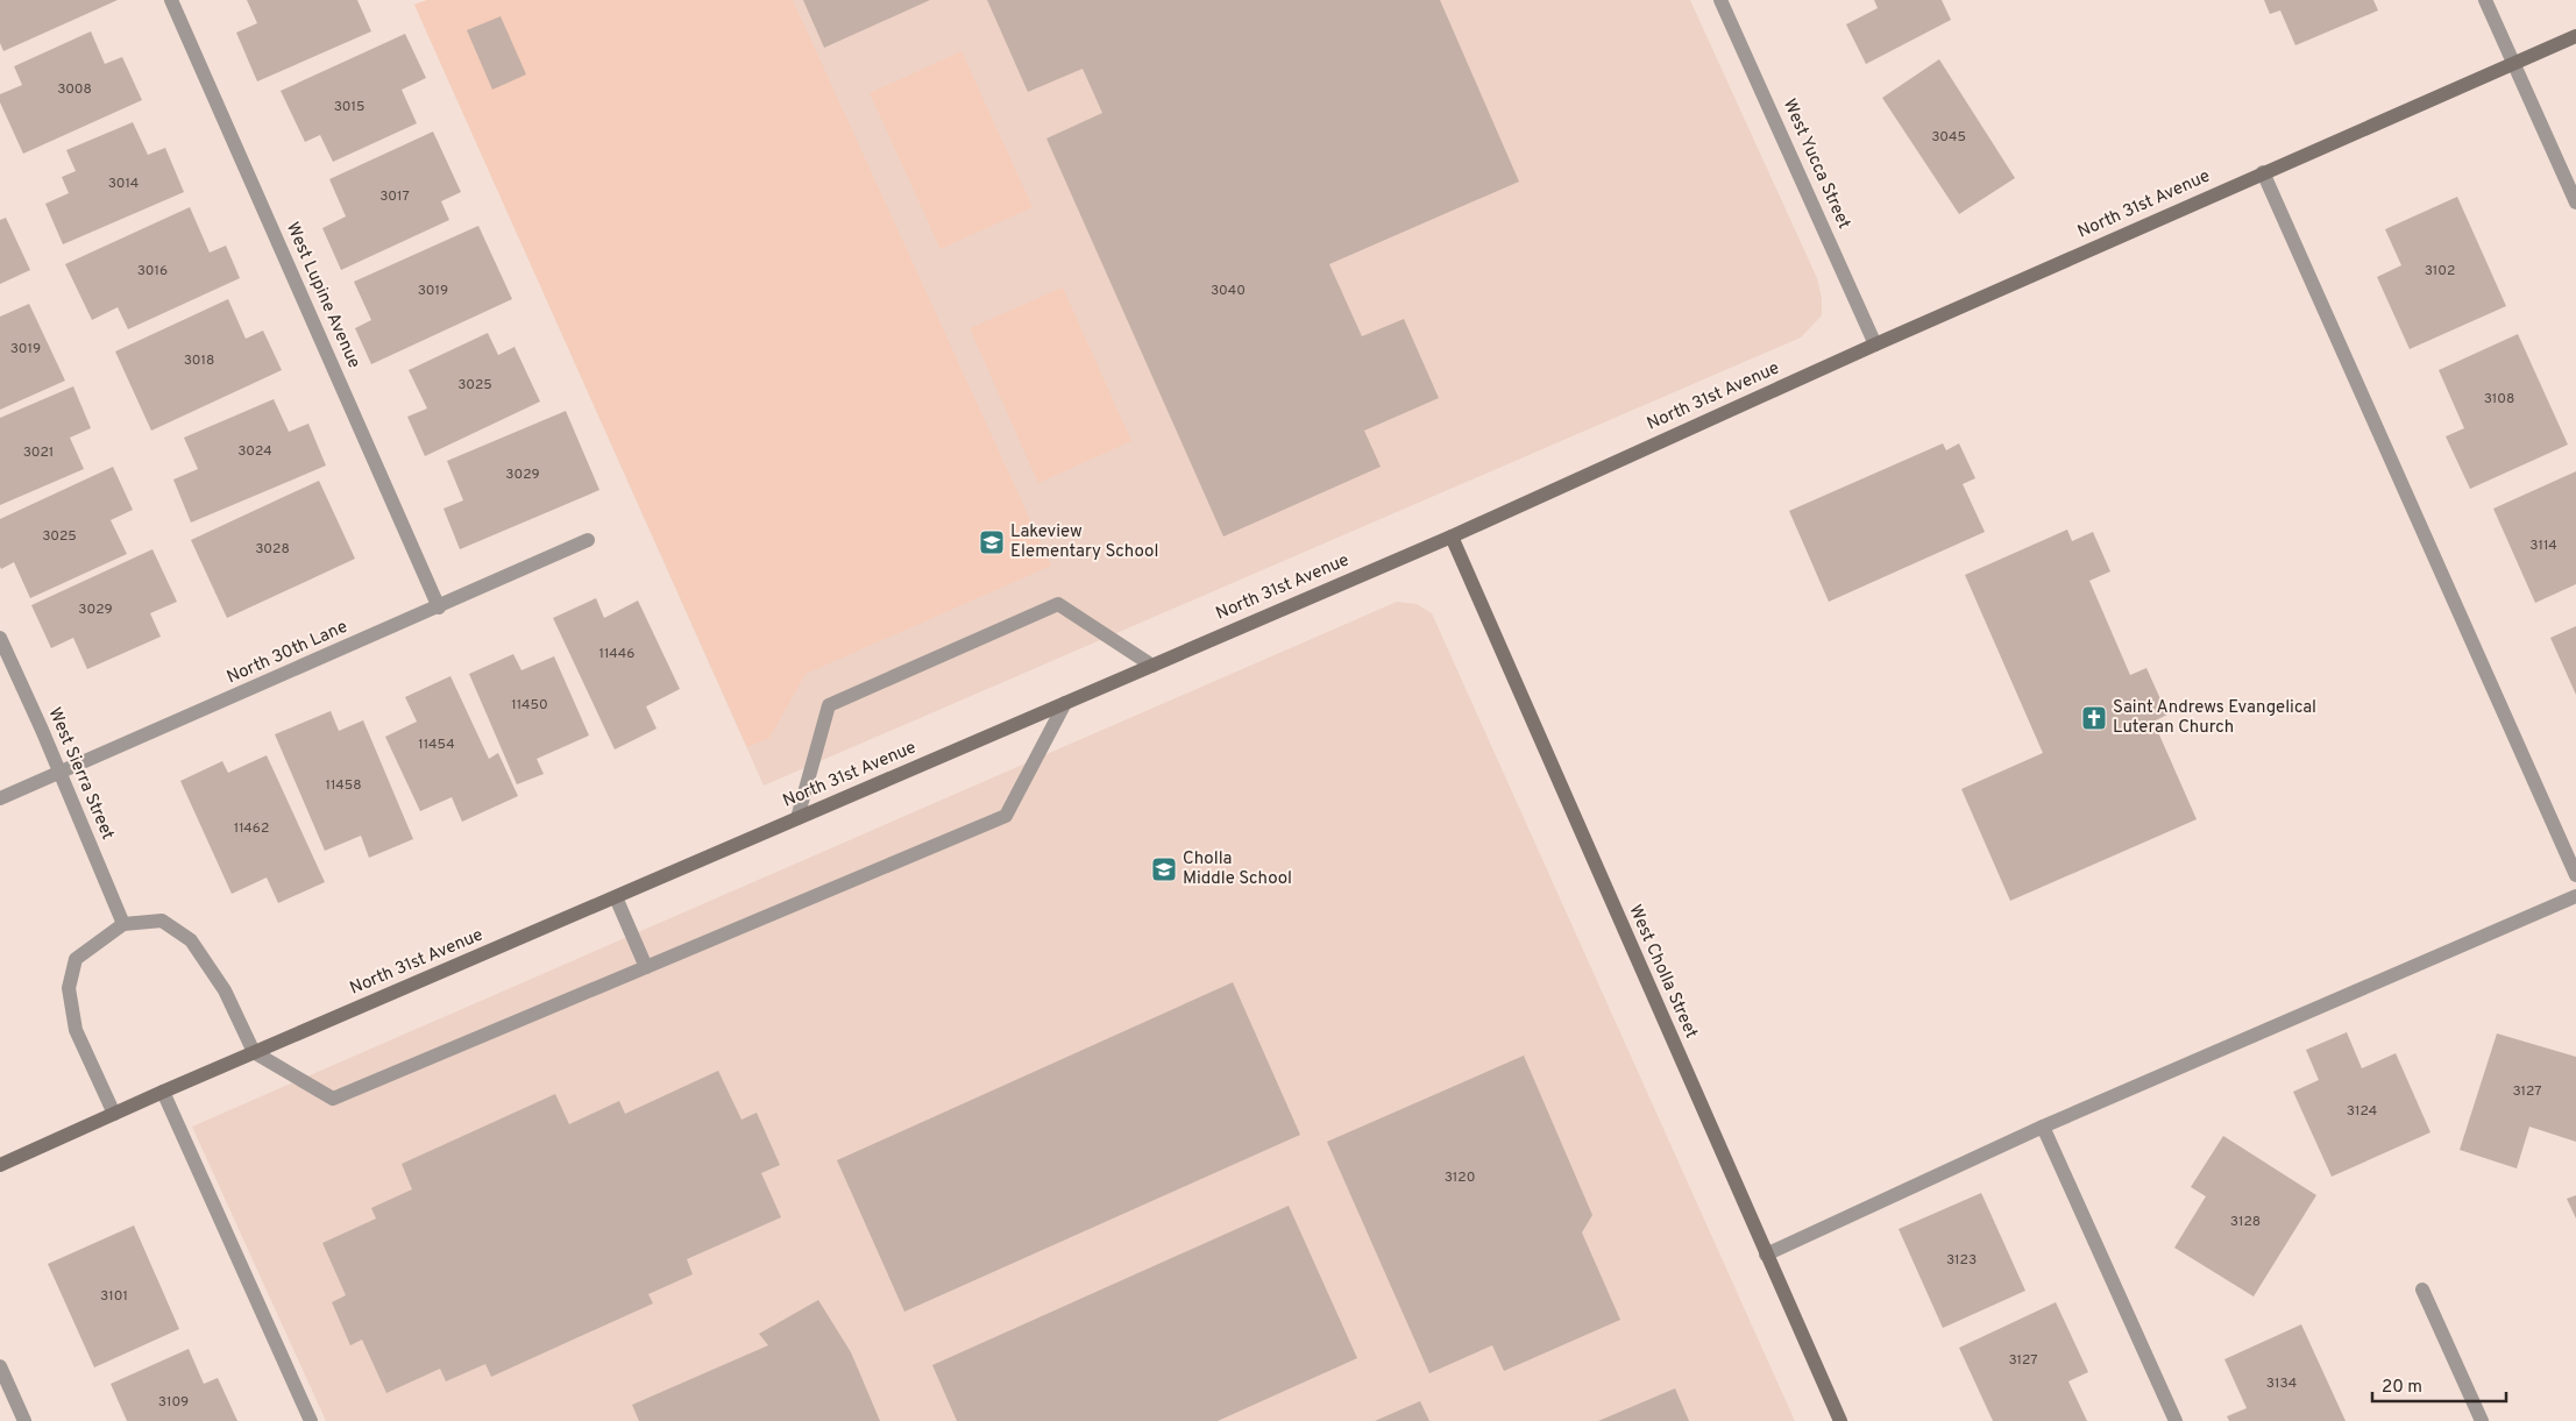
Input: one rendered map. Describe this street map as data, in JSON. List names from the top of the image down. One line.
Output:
{"streets":{"street":["West Yucca Street","North 31st Avenue","West Lupine Avenue","North 30th Lane","West Sierra Street","West Cholla Street"]},"crossings":[["West Yucca Street","North 31st Avenue"],["North 31st Avenue","West Sierra Street"],["North 31st Avenue","West Cholla Street"],["West Lupine Avenue","North 30th Lane"],["North 30th Lane","West Sierra Street"]],"places":{"school or university":["Lakeview Elementary School","Cholla Middle School"],"church":["Saint Andrews Evangelical Luteran Church"]},"house_numbers":["3008","3015","3045","3014","3017","3016","3102","3019","3040","3019","3018","3025","3108","3024","3021","3029","3025","3114","3028","3029","11446","11450","11454","11458","11462","3127","3124","3120","3128","3123","3101","3127","3134","3109"],"scale_bar":"20 m"}
